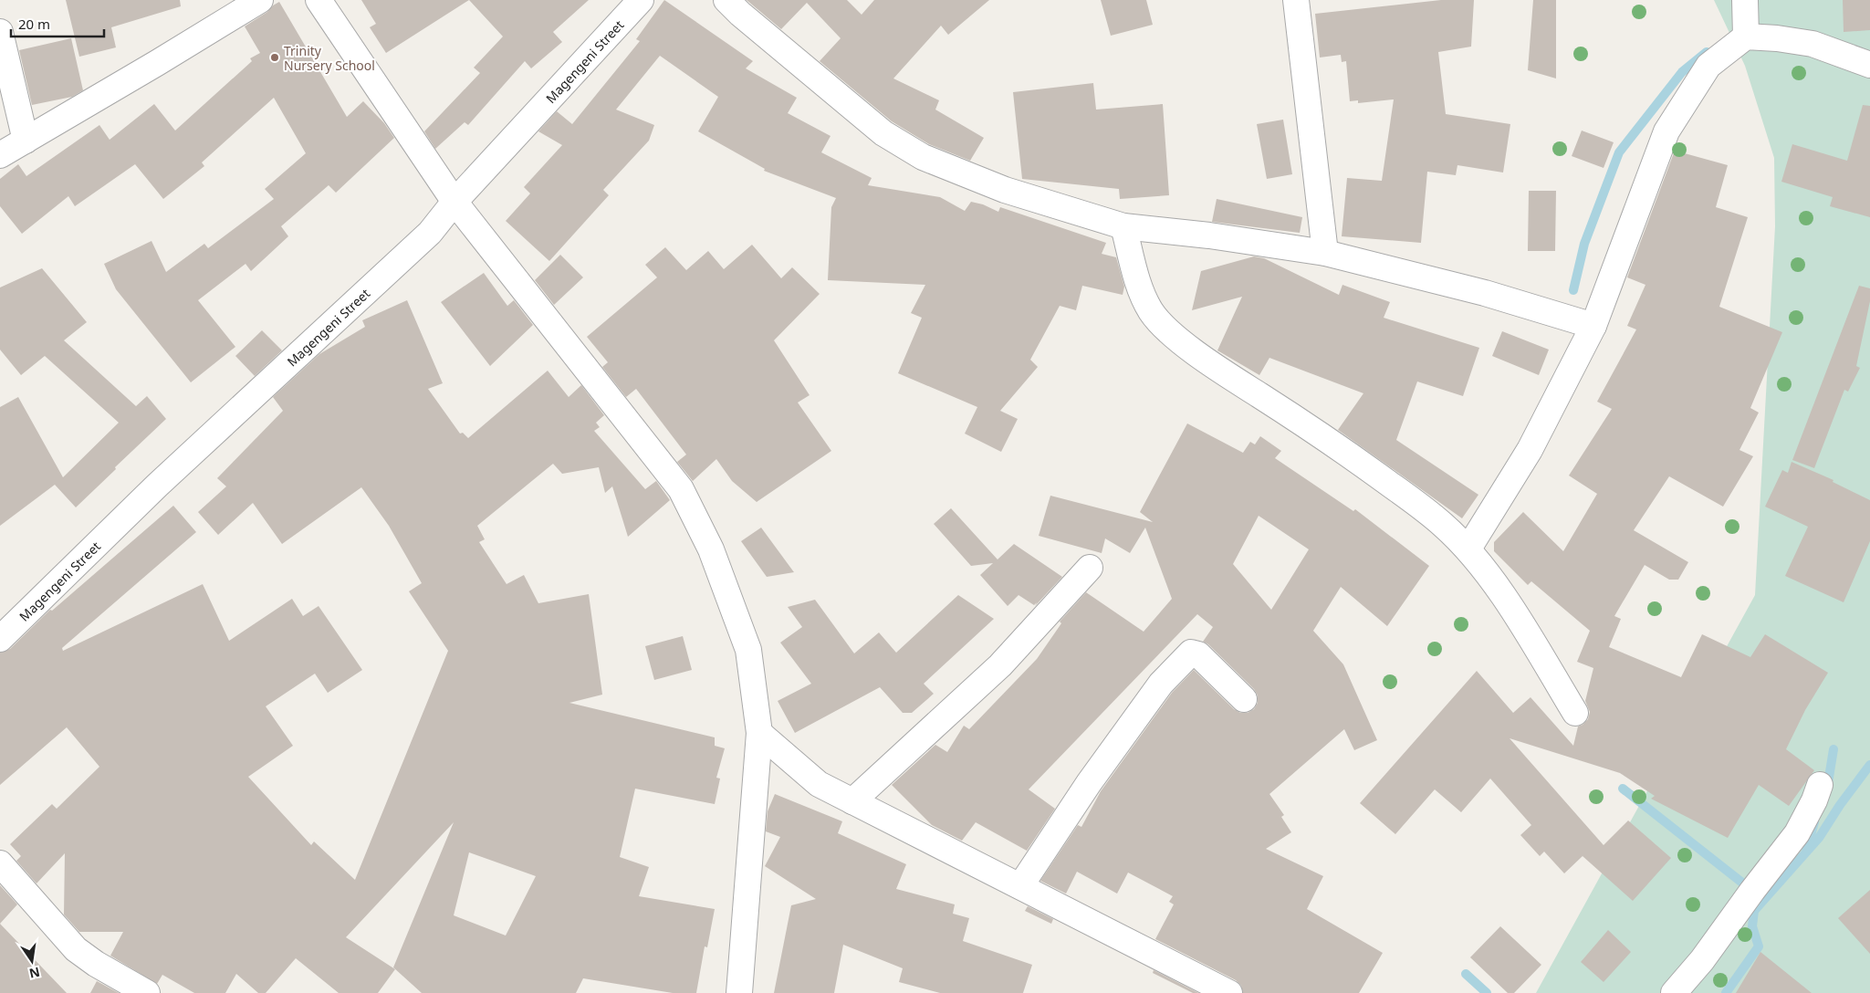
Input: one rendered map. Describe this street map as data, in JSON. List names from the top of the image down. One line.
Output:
{"streets":{"street":["Magengeni Street"]},"places":["Trinity Nursery School"],"scale_bar":"20 m","north":"bottom"}
